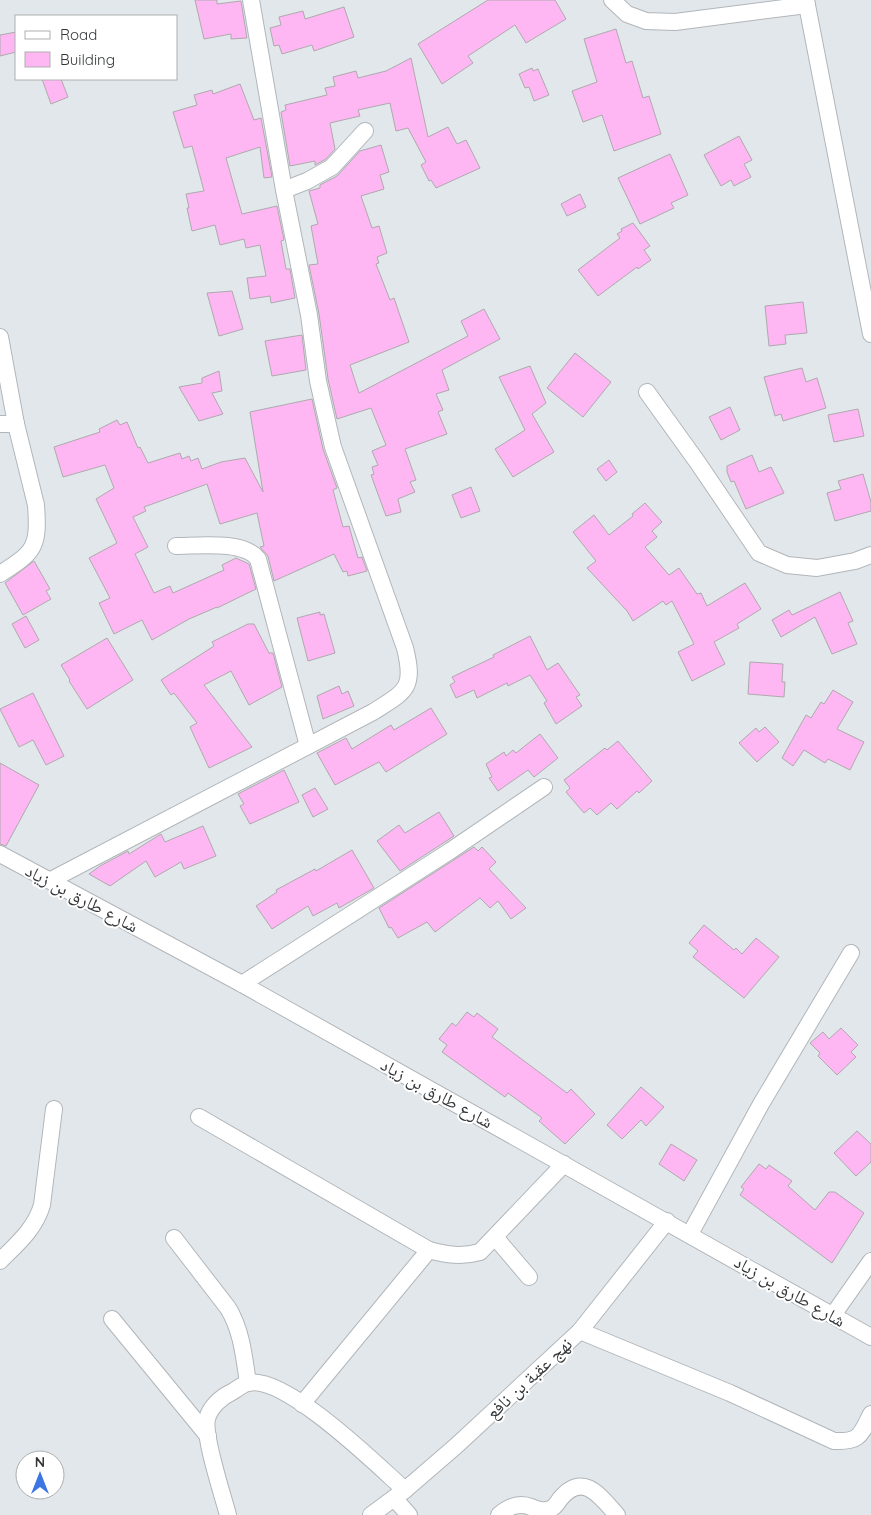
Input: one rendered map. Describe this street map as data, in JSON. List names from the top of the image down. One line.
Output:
{"streets":{"street":["شارع طارق بن زياد","نهج عقبة بن نافع"]},"crossings":[["شارع طارق بن زياد","نهج عقبة بن نافع"]],"legend":["Road","Building"],"north":"top"}
